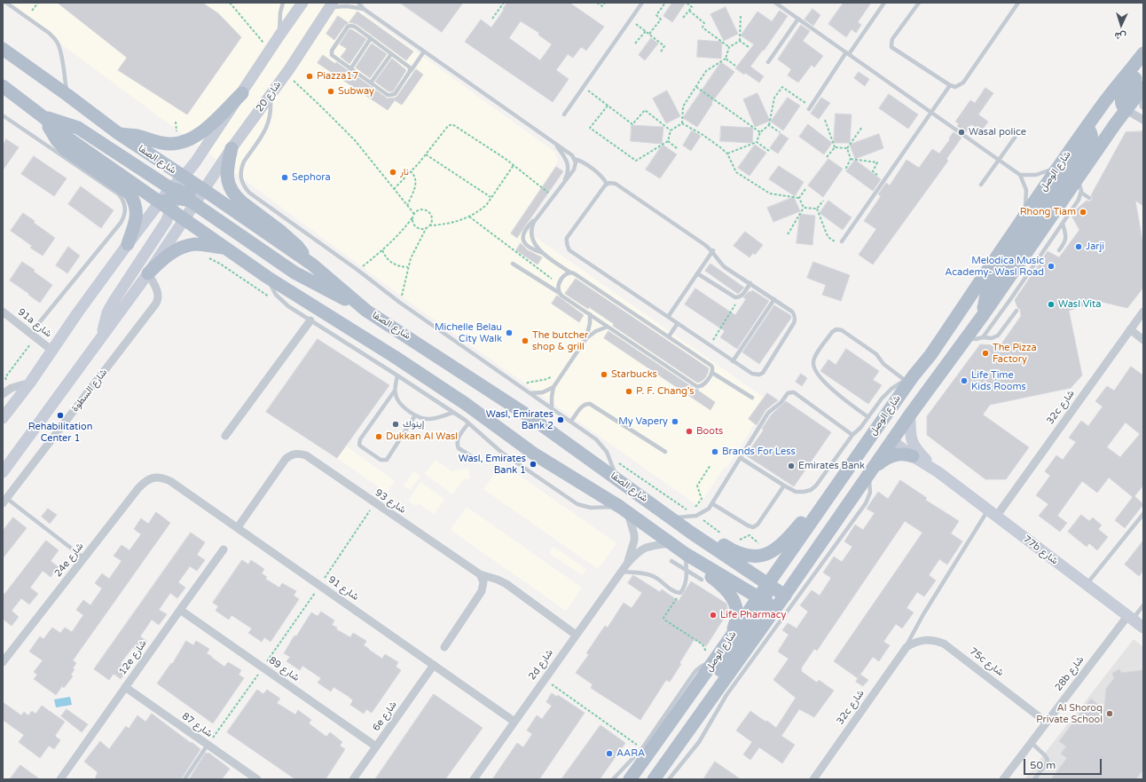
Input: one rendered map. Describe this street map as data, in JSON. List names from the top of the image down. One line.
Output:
{"streets":{"main road":["شارع الصفا","شارع الوصل"],"street":["شارع 20","91a شارع","شارع السطوة","32c شارع","شارع 93","77b شارع","24e شارع","شارع 91","12e شارع","75c شارع","2d شارع","شارع 89","28b شارع","6e شارع","شارع 87"]},"crossings":[["شارع 20","شارع الصفا"],["شارع الصفا","شارع الوصل"],["شارع الوصل","77b شارع"],["32c شارع","77b شارع"],["32c شارع","75c شارع"],["شارع 93","شارع 91"],["77b شارع","28b شارع"],["24e شارع","شارع 91"],["شارع 91","2d شارع"],["شارع 91","6e شارع"],["12e شارع","شارع 89"],["12e شارع","شارع 87"],["75c شارع","28b شارع"],["شارع 89","6e شارع"]],"places":["Piazza17","Subway","Wasal police","نار","Sephora","Rhong Tiam","Jarji","Melodica Music Academy- Wasl Road","Wasl Vita","Michelle Belau City Walk","The butcher shop & grill","The Pizza Factory","Starbucks","Life Time Kids Rooms","P. F. Chang’s","Rehabilitation Center 1","Wasl, Emirates Bank 2","My Vapery","إينوك","Boots","Dukkan Al Wasl","Brands For Less","Wasl, Emirates Bank 1","Emirates Bank","Life Pharmacy","Al Shoroq Private School","AARA"],"scale_bar":"50 m","north":"bottom"}
